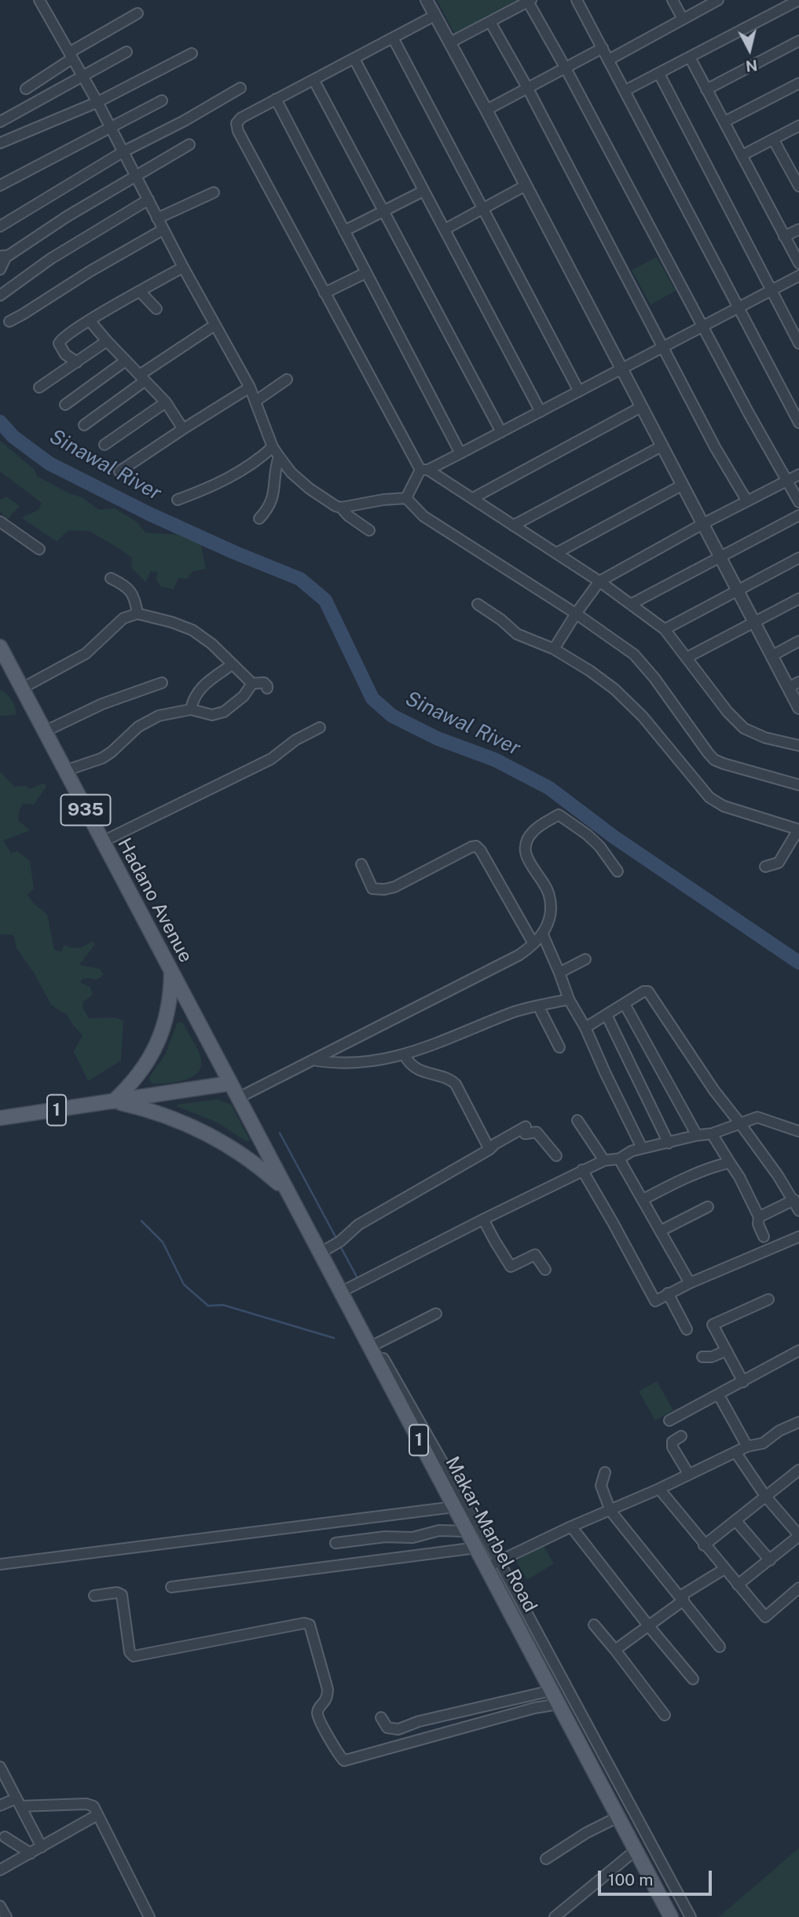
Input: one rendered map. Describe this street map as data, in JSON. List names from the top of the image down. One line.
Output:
{"streets":{"main road":["935","Hadano Avenue","1","Makar-Marbel Road"]},"crossings":[["Hadano Avenue","1"],["Hadano Avenue","Makar-Marbel Road"],["1","Makar-Marbel Road"]],"water":["Sinawal River"],"scale_bar":"100 m","north":"bottom"}
